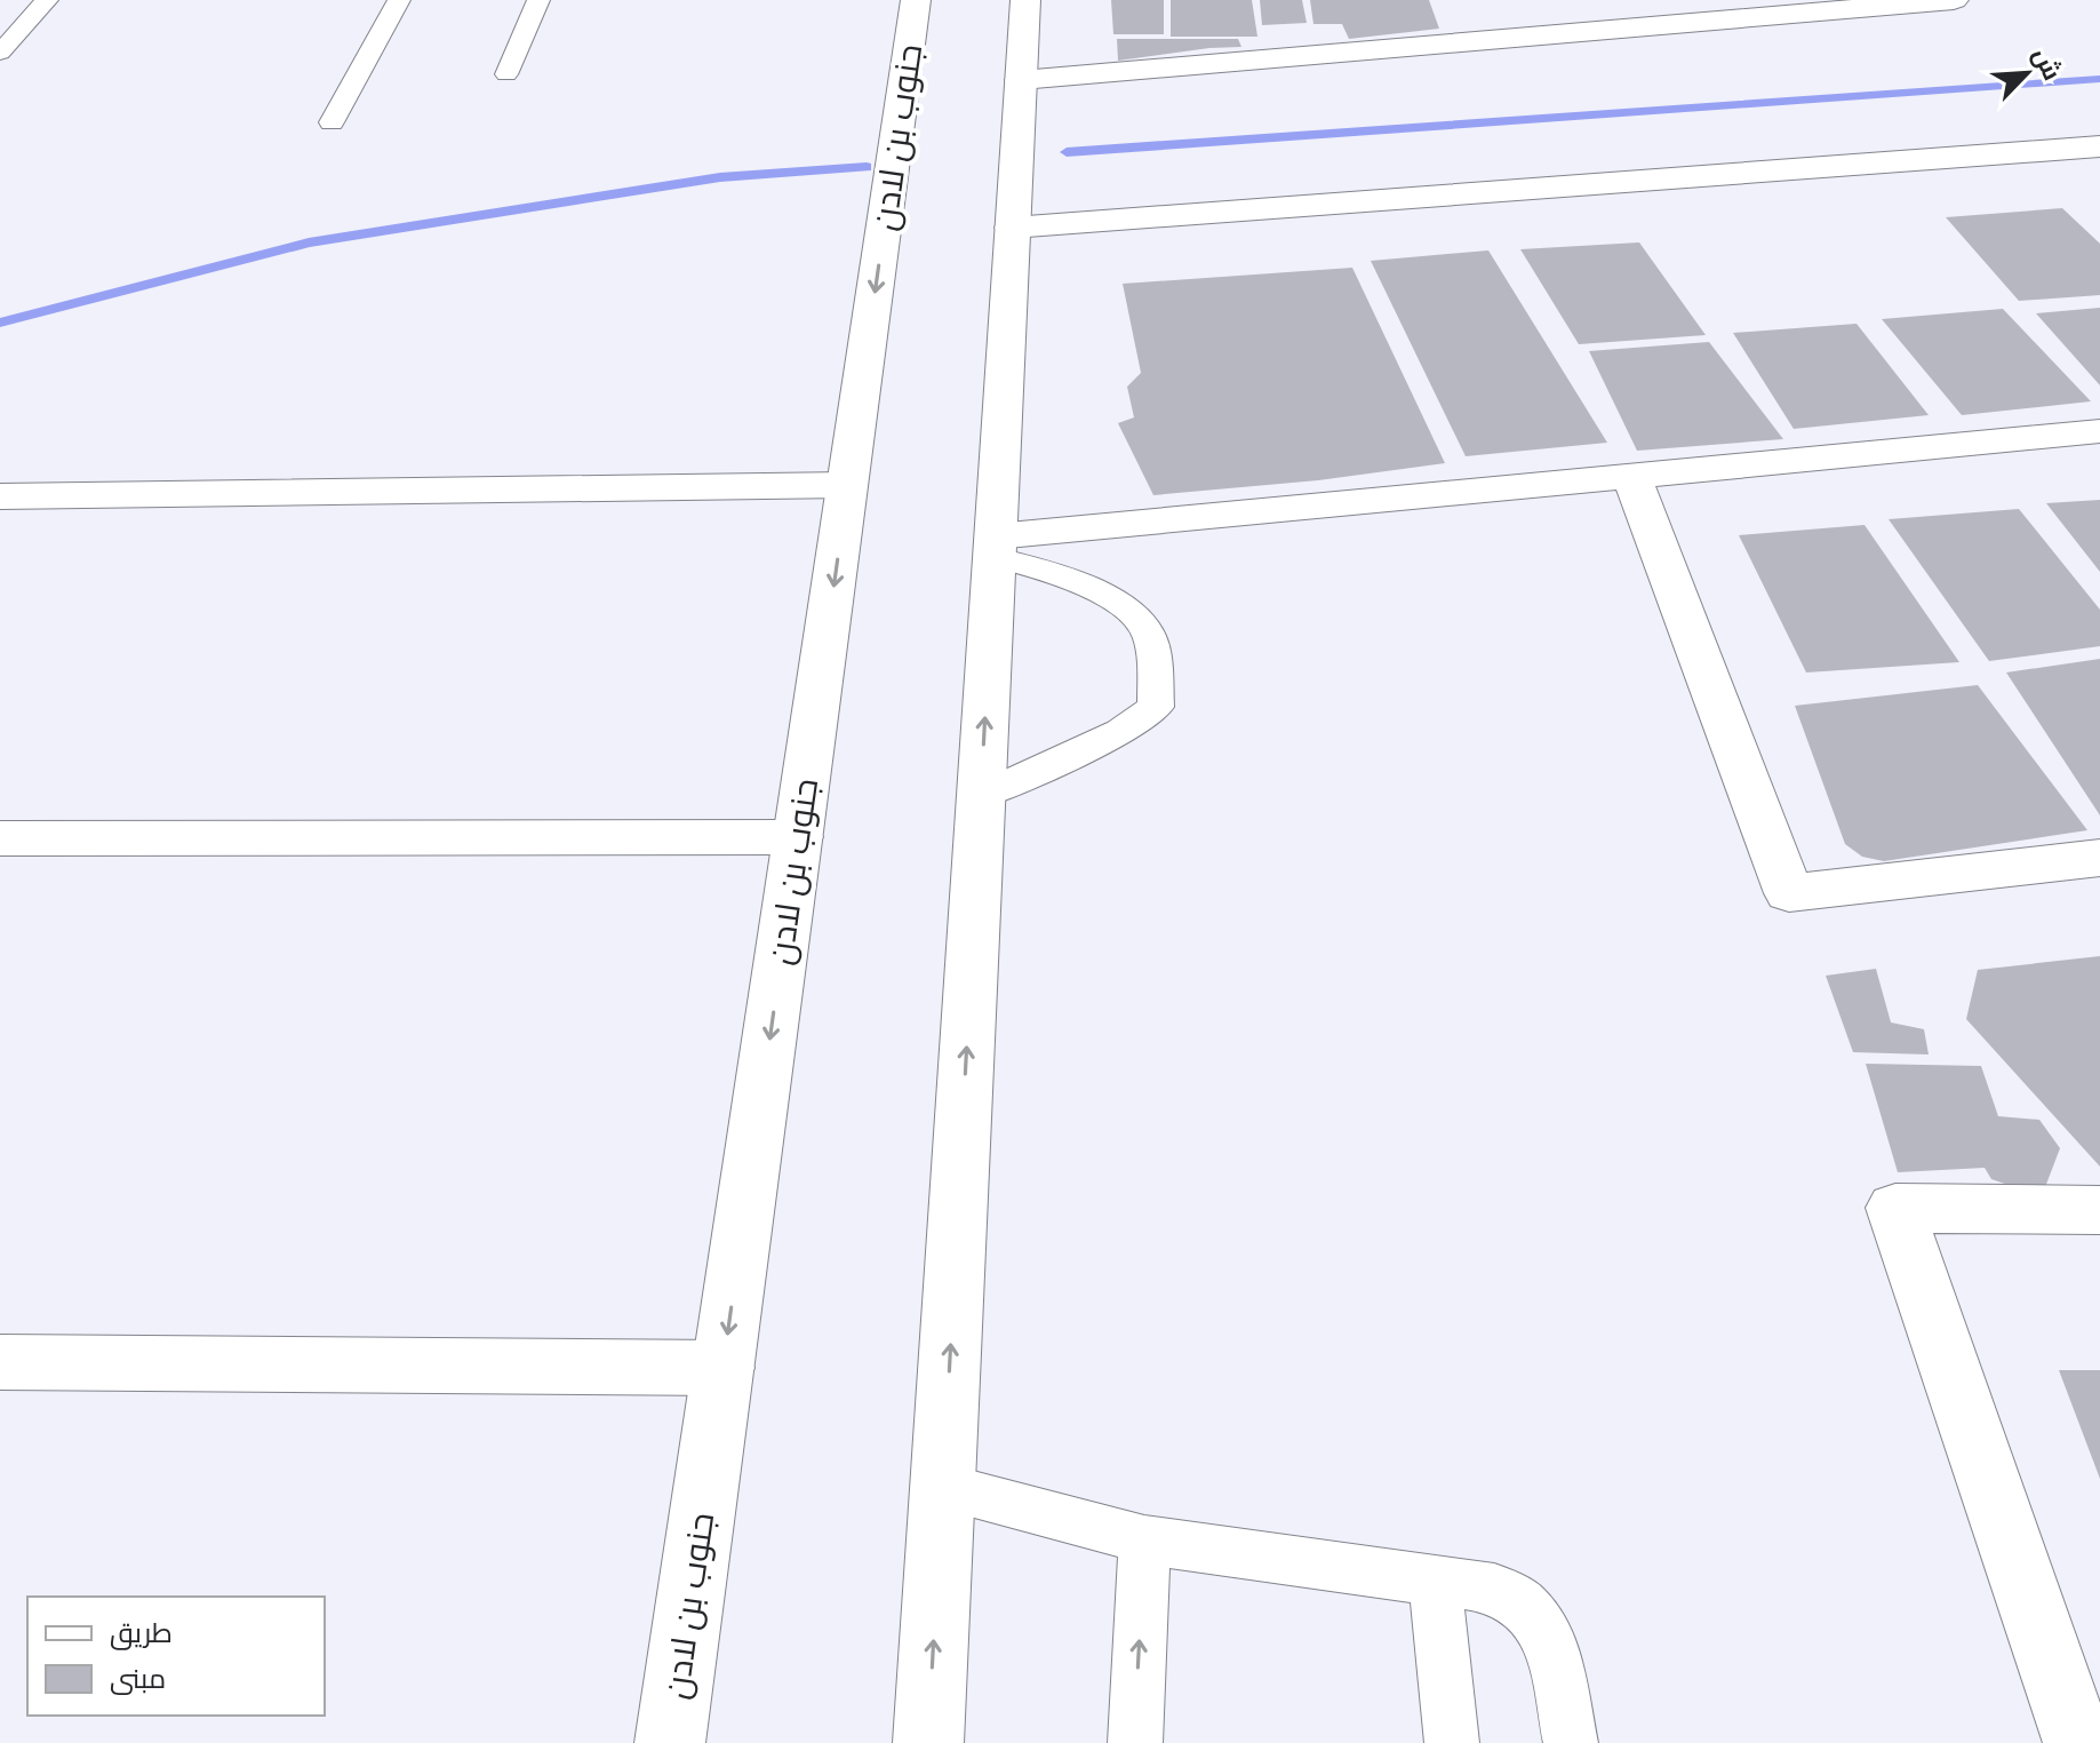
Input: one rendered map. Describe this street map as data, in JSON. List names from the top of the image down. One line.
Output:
{"streets":{"street":["جنوب بن لادن"]},"legend":["طريق","مبنى"],"north":"top right"}
